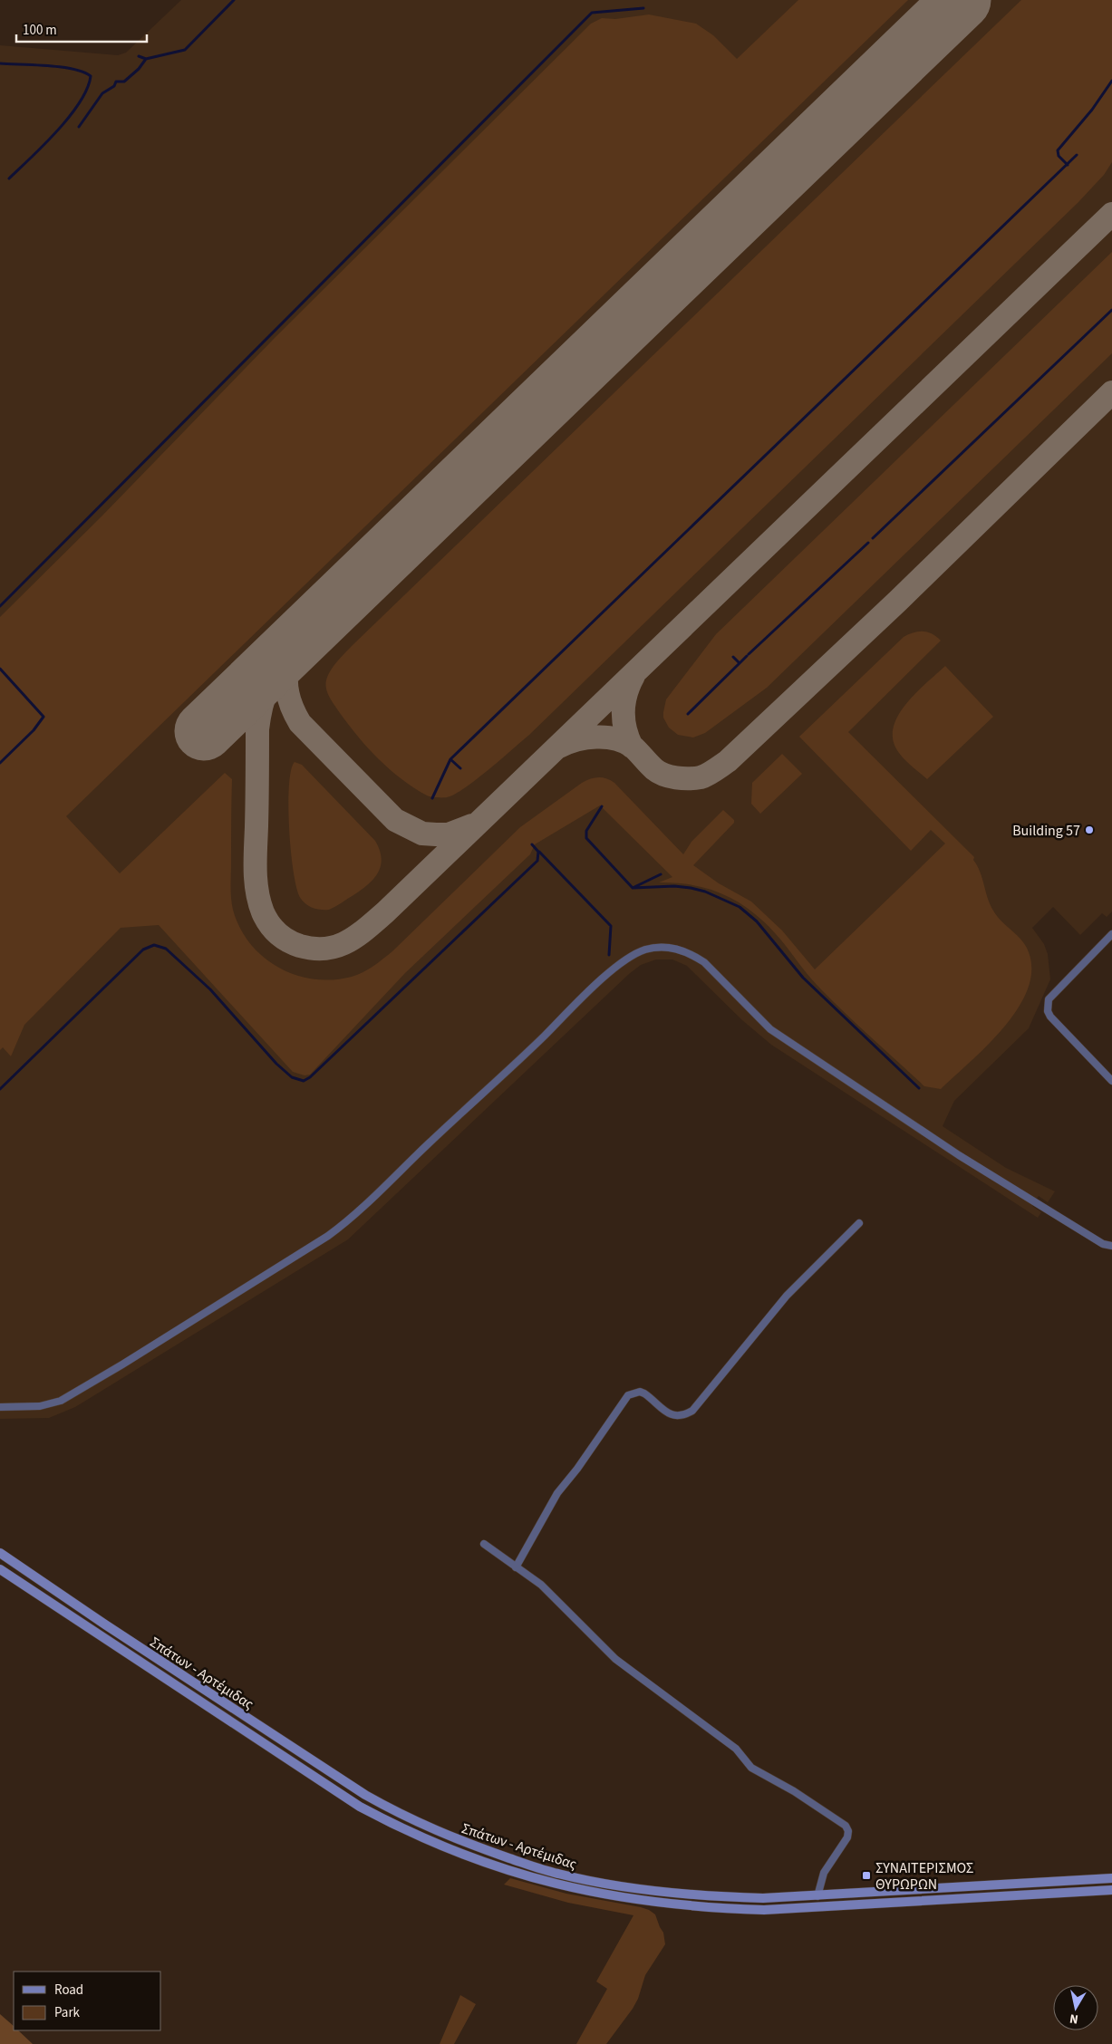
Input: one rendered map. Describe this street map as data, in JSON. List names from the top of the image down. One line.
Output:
{"streets":{"main road":["Σπάτων - Αρτέμιδας"]},"places":{"other":["Building 57"],"transit":["ΣΥΝΑΙΤΕΡΙΣΜΟΣ ΘΥΡΩΡΩΝ"]},"legend":["Road","Park"],"scale_bar":"100 m","north":"bottom"}
